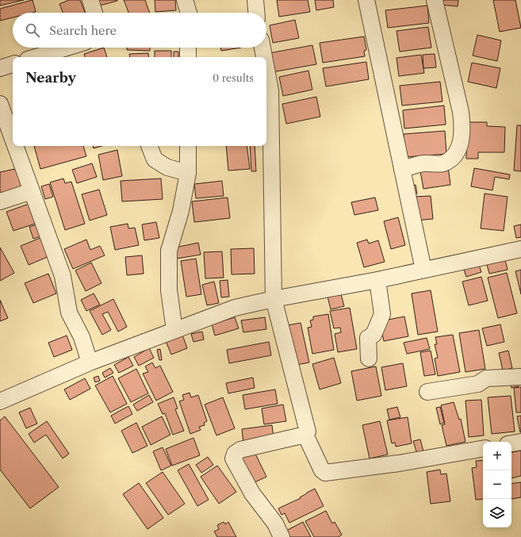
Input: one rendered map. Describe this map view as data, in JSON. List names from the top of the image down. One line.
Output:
{"page":{"search":"Search here","heading":["Nearby","0 results"],"map_buttons":["+","−"]}}
